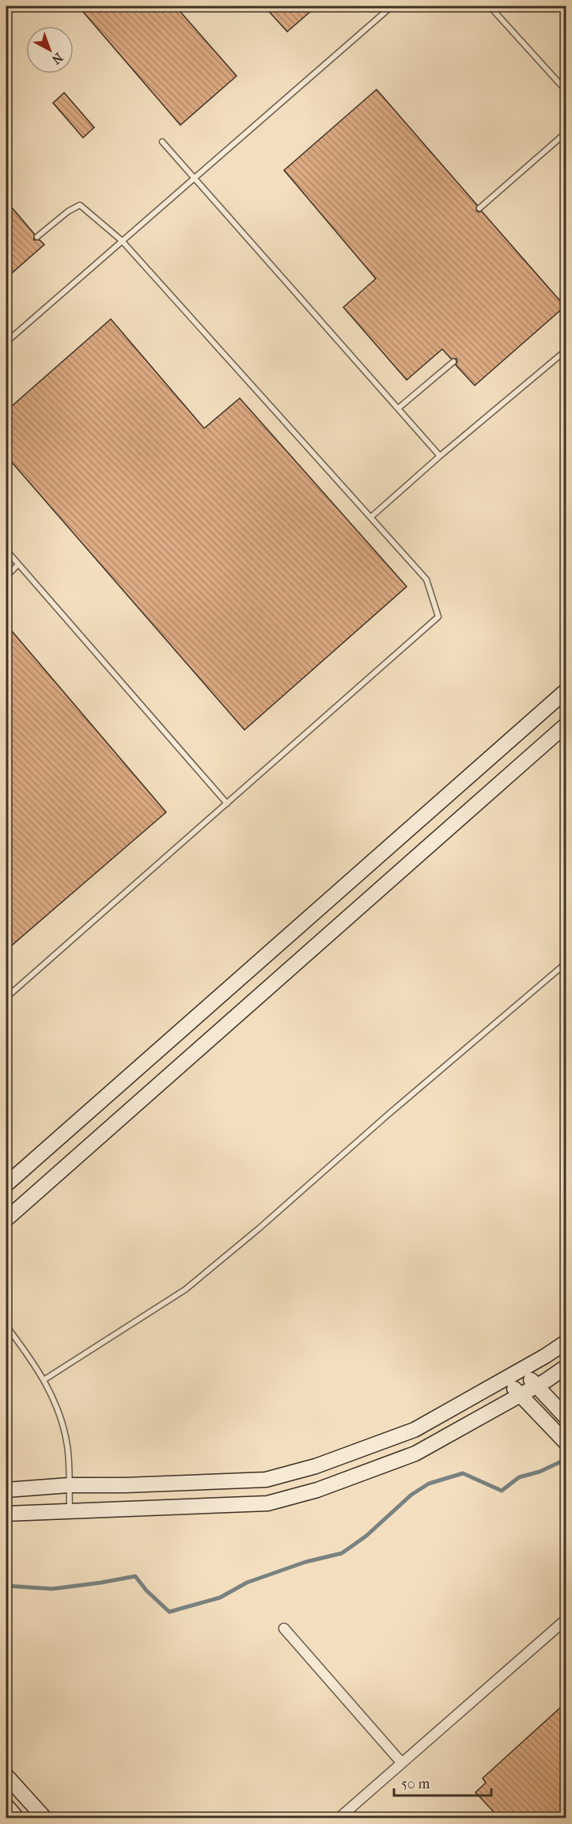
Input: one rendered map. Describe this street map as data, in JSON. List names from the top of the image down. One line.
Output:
{"scale_bar":"50 m","north":"bottom right"}
